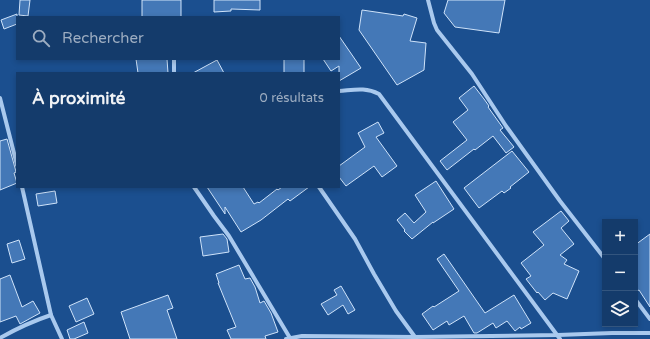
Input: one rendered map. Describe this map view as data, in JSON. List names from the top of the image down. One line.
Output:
{"page":{"search":"Rechercher","heading":["À proximité","0 résultats"],"map_buttons":["+","−"]}}
